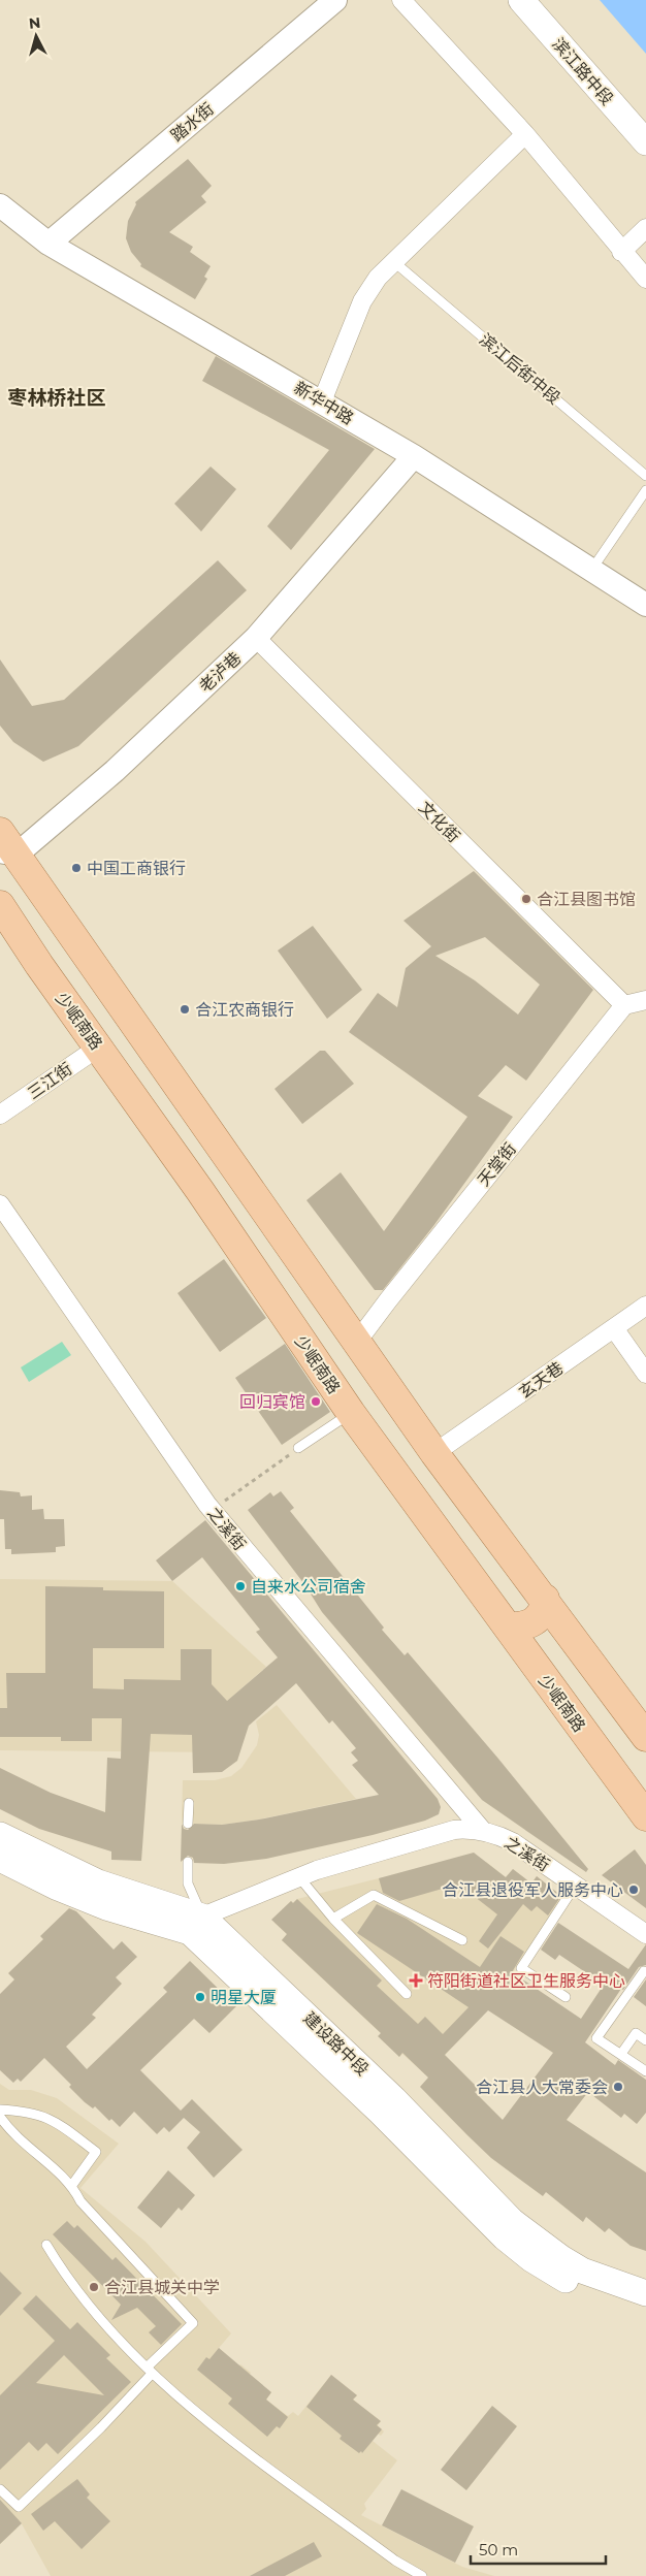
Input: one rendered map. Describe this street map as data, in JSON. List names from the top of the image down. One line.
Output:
{"streets":{"main road":["滨江路中段","少岷南路","建设路中段"],"street":["踏水街","新华中路","老泸巷","文化街","三江街","天堂街","玄天巷","之溪街"],"lane":["滨江后街中段"]},"crossings":[["踏水街","新华中路"],["新华中路","老泸巷"],["老泸巷","文化街"],["文化街","天堂街"],["少岷南路","三江街"],["之溪街","建设路中段"]],"districts":["枣林桥社区"],"places":{"other":["中国工商银行","合江县图书馆","合江农商银行","回归宾馆","自来水公司宿舍","合江县退役军人服务中心","明星大厦","合江县人大常委会","合江县城关中学"],"health":["符阳街道社区卫生服务中心"]},"scale_bar":"50 m","north":"top"}
